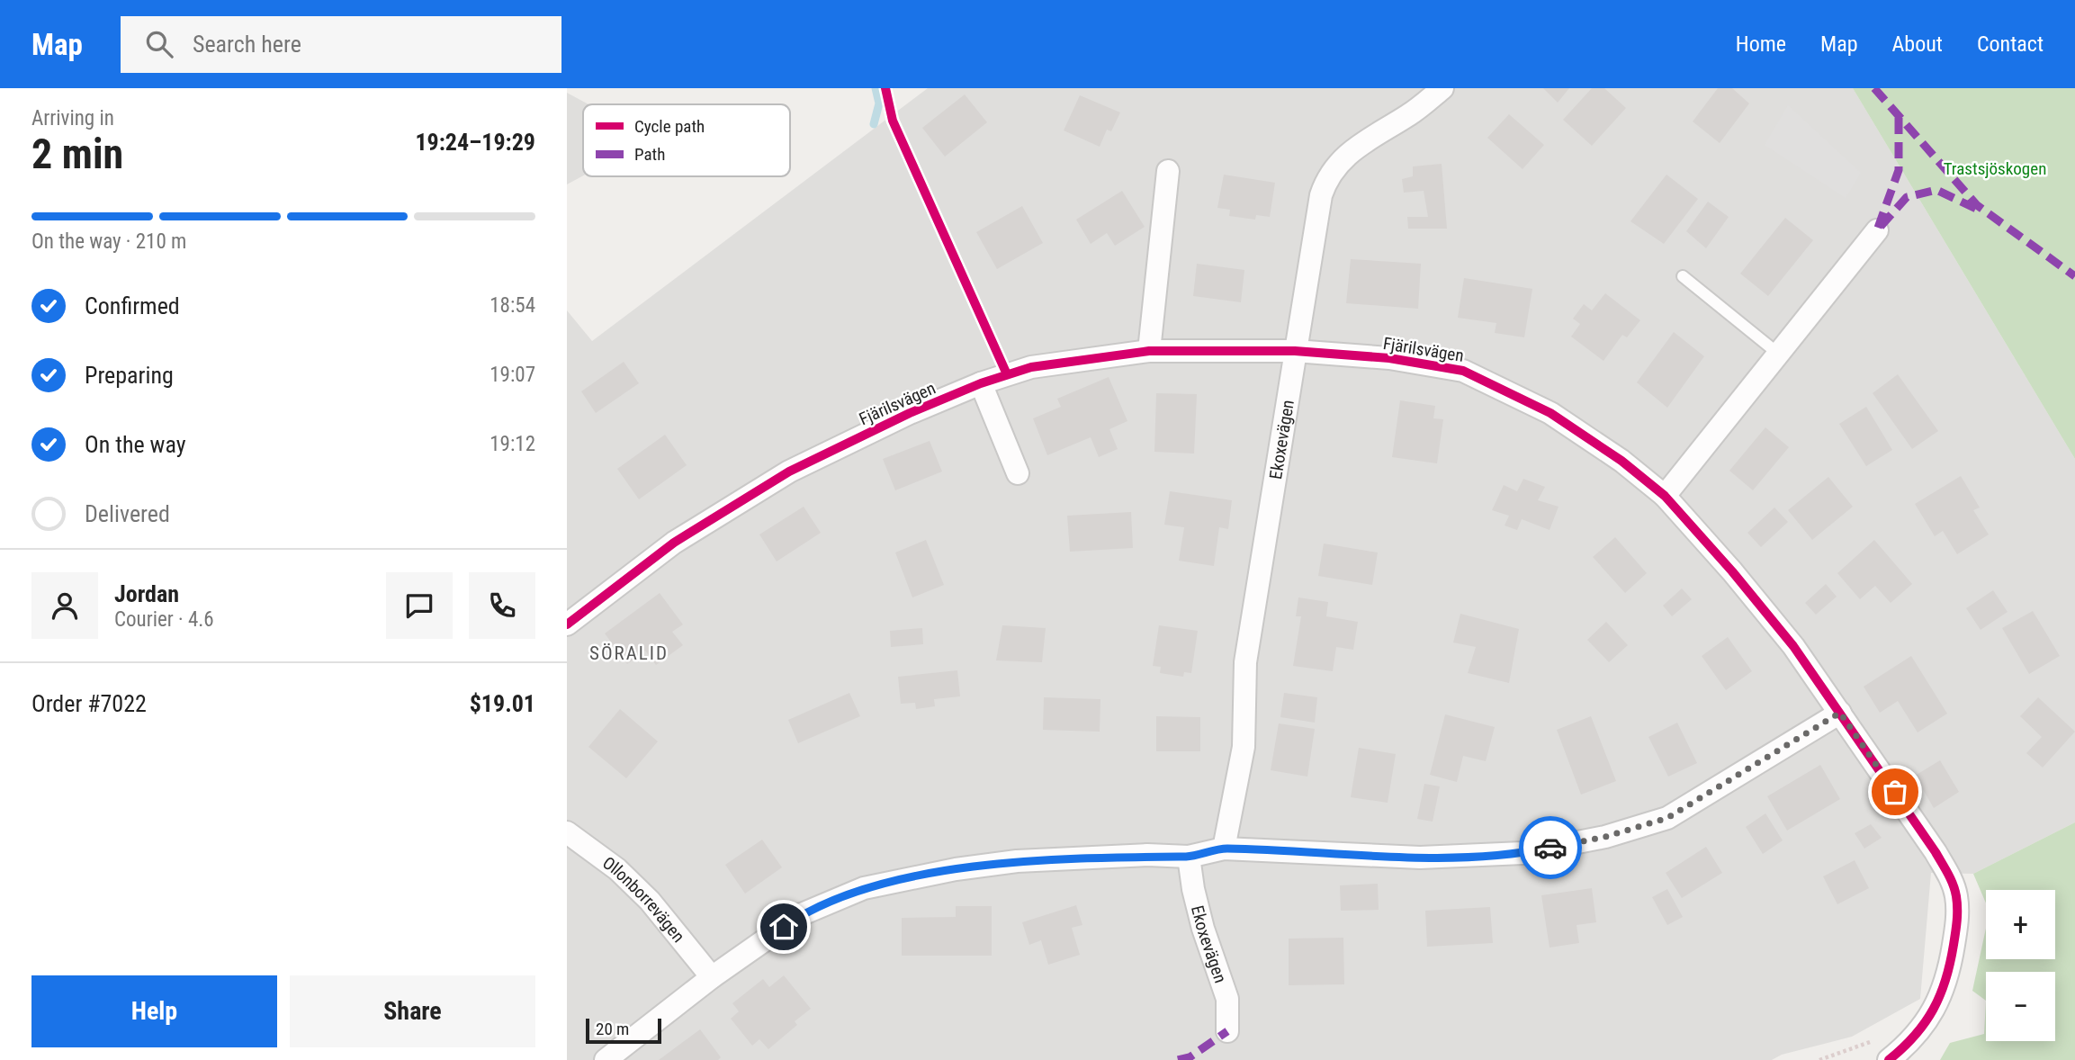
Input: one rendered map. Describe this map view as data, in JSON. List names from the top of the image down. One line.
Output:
{"streets":{"street":["Fjärilsvägen","Ekoxevägen","Ollonborrevägen"]},"crossings":[["Fjärilsvägen","Ekoxevägen"]],"districts":["SÖRALID"],"parks":["Trastsjöskogen"],"legend":["Cycle path","Path"],"scale_bar":"20 m","page":{"header":"Map","search":"Search here","nav":["Home","Map","About","Contact"],"heading":["2 min","Arriving in","19:24–19:29"],"panel":["Jordan","Courier · 4.6","Order #7022","$19.01"],"bar":"On the way · 210 m","list":[["Confirmed","18:54"],["Preparing","19:07"],["On the way","19:12"],"Delivered"],"map_buttons":["+","−"],"buttons":["Help","Share"],"scale":"20 m"}}
